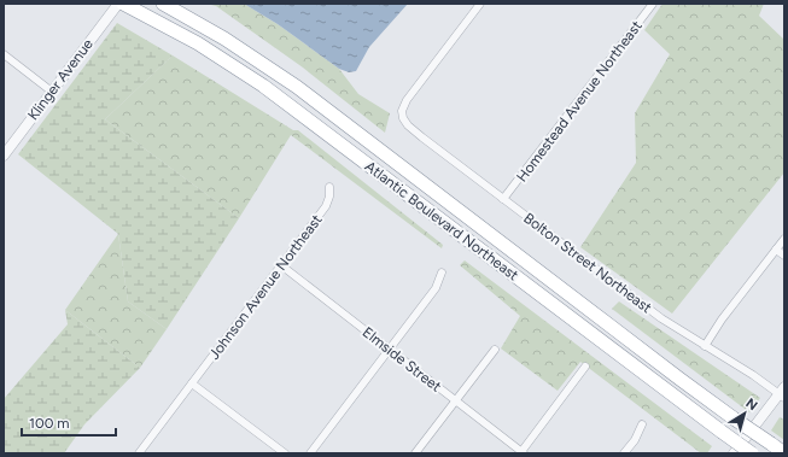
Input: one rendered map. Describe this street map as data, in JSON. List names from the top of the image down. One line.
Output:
{"streets":{"highway":["Atlantic Boulevard Northeast"],"street":["Klinger Avenue","Homestead Avenue Northeast","Bolton Street Northeast","Johnson Avenue Northeast","Elmside Street"]},"crossings":[["Homestead Avenue Northeast","Bolton Street Northeast"],["Johnson Avenue Northeast","Elmside Street"]],"scale_bar":"100 m","north":"top right"}
